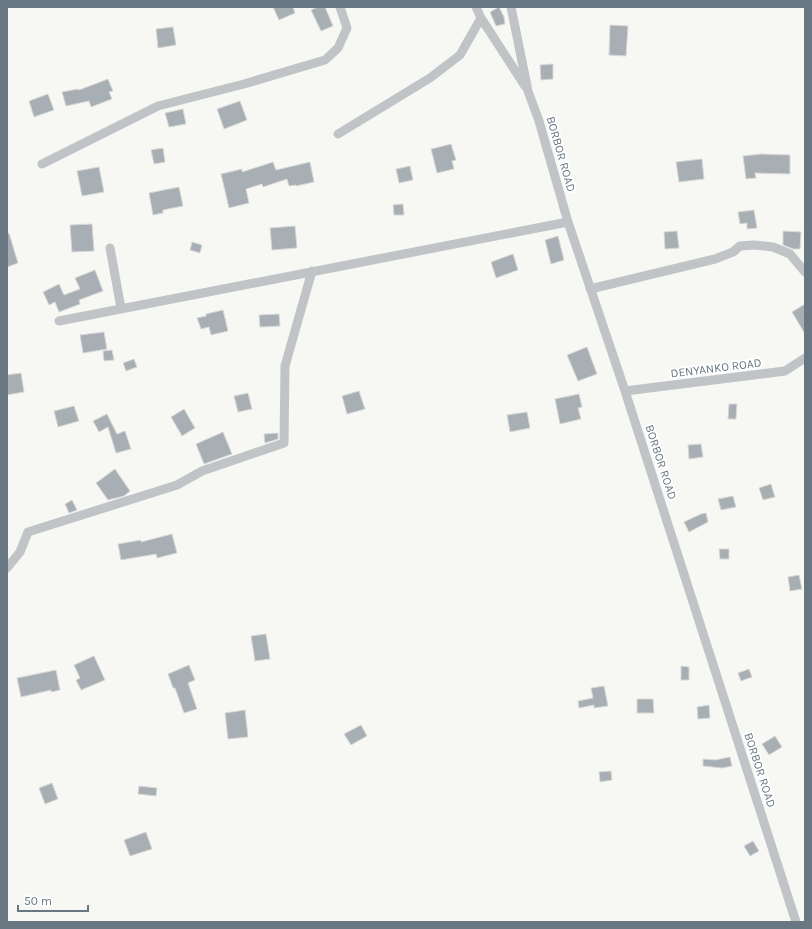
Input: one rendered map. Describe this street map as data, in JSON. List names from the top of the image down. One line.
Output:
{"streets":{"street":["BORBOR ROAD","DENYANKO ROAD"]},"crossings":[["BORBOR ROAD","DENYANKO ROAD"]],"scale_bar":"50 m"}
